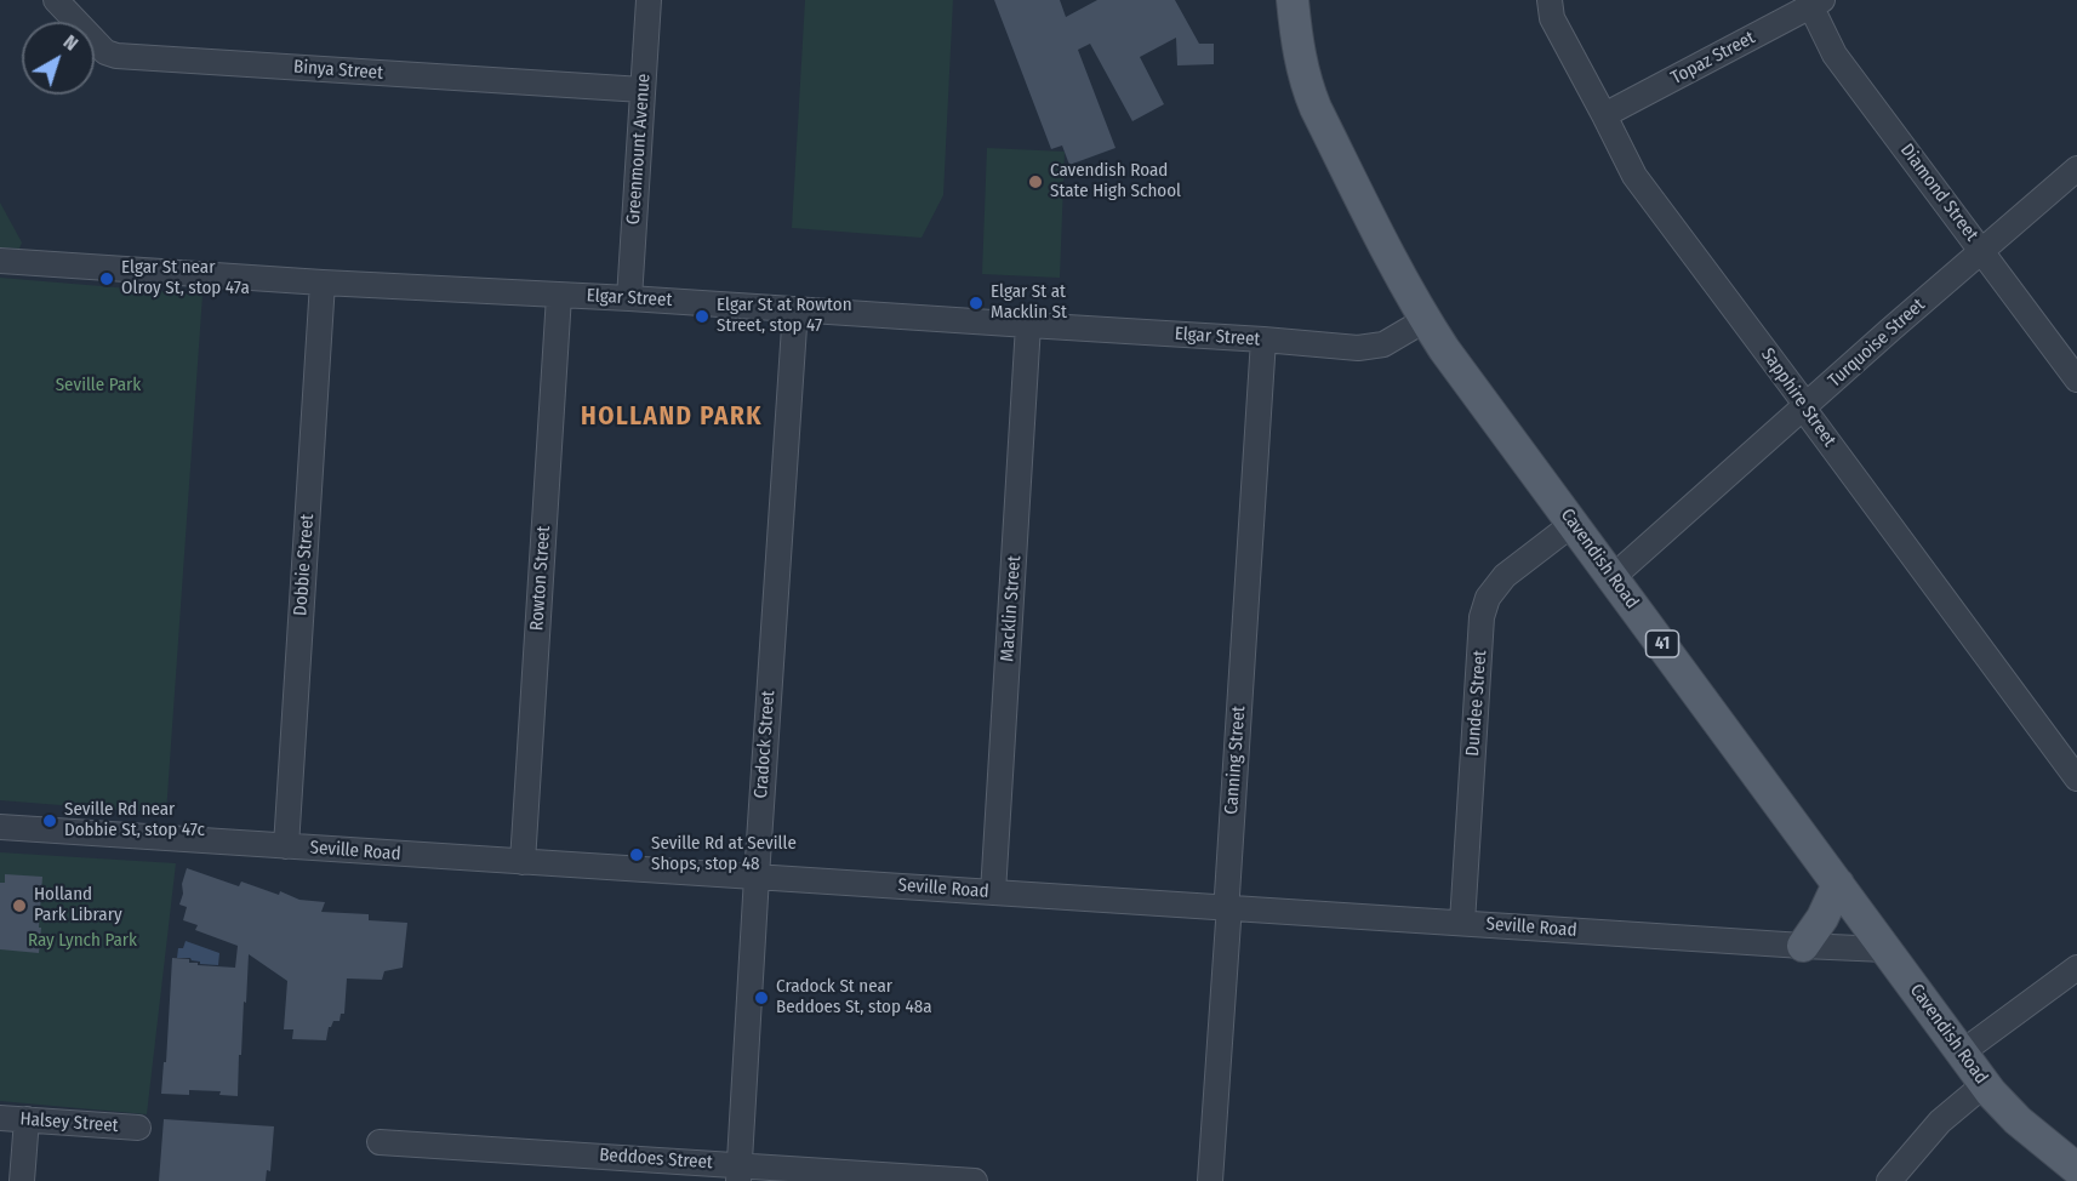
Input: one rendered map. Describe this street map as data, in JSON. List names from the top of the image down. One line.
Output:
{"streets":{"main road":["Cavendish Road","41"],"street":["Topaz Street","Binya Street","Greenmount Avenue","Diamond Street","Elgar Street","Turquoise Street","Sapphire Street","Dobbie Street","Rowton Street","Macklin Street","Dundee Street","Cradock Street","Canning Street","Seville Road","Halsey Street","Beddoes Street"]},"crossings":[["Topaz Street","Diamond Street"],["Topaz Street","Sapphire Street"],["Binya Street","Greenmount Avenue"],["Greenmount Avenue","Elgar Street"],["Diamond Street","Turquoise Street"],["Elgar Street","Cavendish Road"],["Elgar Street","Dobbie Street"],["Elgar Street","Rowton Street"],["Elgar Street","Macklin Street"],["Elgar Street","Cradock Street"],["Elgar Street","Canning Street"],["Turquoise Street","Sapphire Street"],["Turquoise Street","Cavendish Road"],["Cavendish Road","Dundee Street"],["Cavendish Road","Seville Road"],["Dobbie Street","Seville Road"],["Rowton Street","Seville Road"],["Macklin Street","Seville Road"],["Dundee Street","Seville Road"],["Cradock Street","Seville Road"],["Cradock Street","Beddoes Street"],["Canning Street","Seville Road"]],"districts":["HOLLAND PARK"],"parks":["Seville Park","Ray Lynch Park"],"places":["Cavendish Road State High School","Elgar St near Olroy St, stop 47a","Elgar St at Macklin St","Elgar St at Rowton Street, stop 47","Seville Rd near Dobbie St, stop 47c","Seville Rd at Seville Shops, stop 48","Holland Park Library","Cradock St near Beddoes St, stop 48a"],"north":"top right"}
